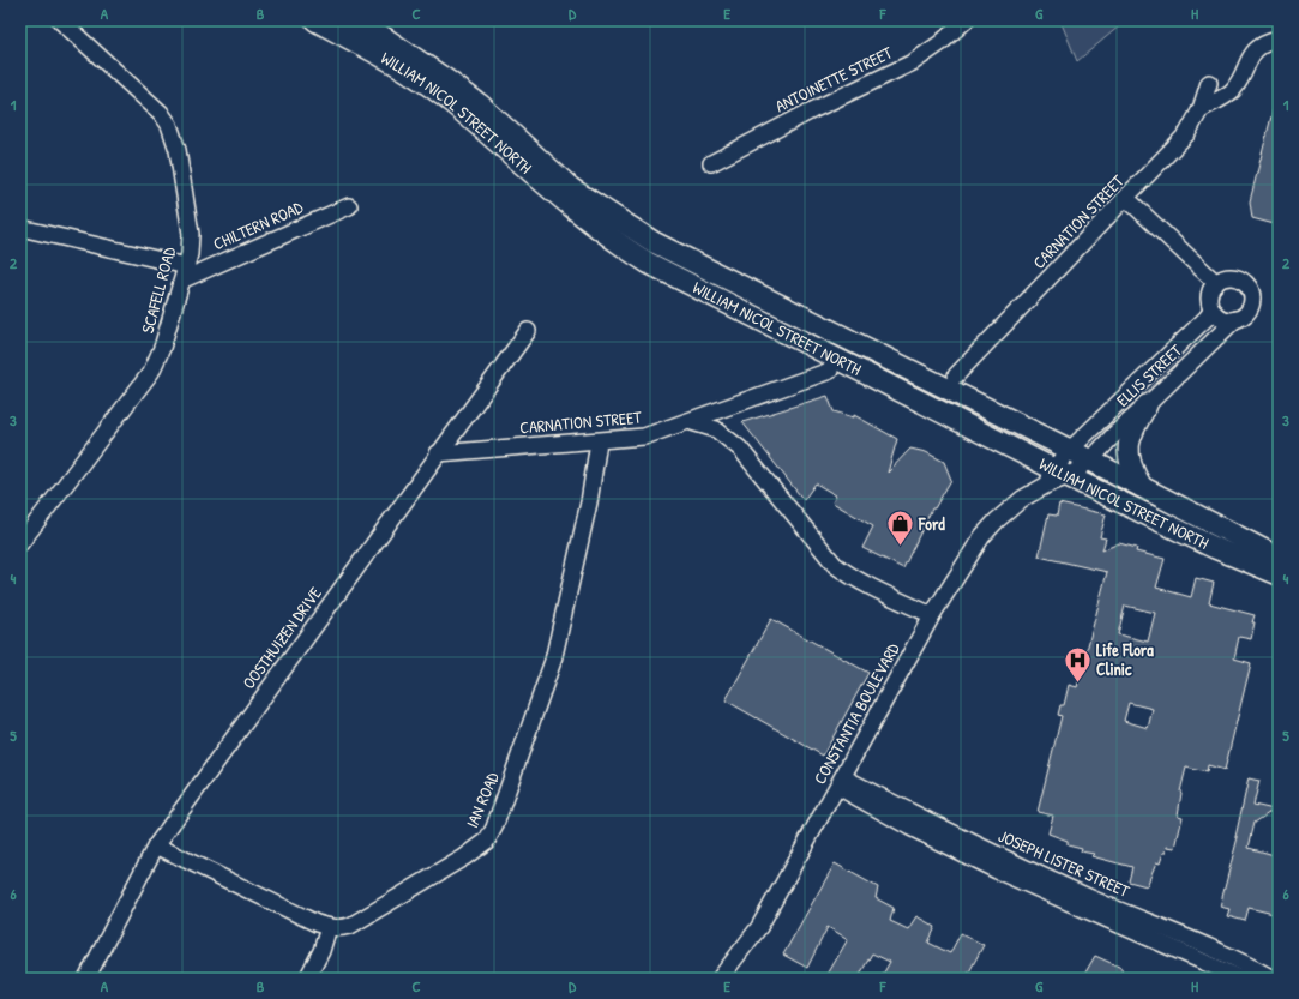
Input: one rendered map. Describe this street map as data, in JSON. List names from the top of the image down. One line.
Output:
{"streets":{"main road":["WILLIAM NICOL STREET NORTH"],"street":["ANTOINETTE STREET","CARNATION STREET","CHILTERN ROAD","SCAFELL ROAD","ELLIS STREET","OOSTHUIZEN DRIVE","CONSTANTIA BOULEVARD","IAN ROAD","JOSEPH LISTER STREET"]},"crossings":[["WILLIAM NICOL STREET NORTH","ELLIS STREET"],["WILLIAM NICOL STREET NORTH","CONSTANTIA BOULEVARD"],["CARNATION STREET","OOSTHUIZEN DRIVE"],["CARNATION STREET","IAN ROAD"],["CHILTERN ROAD","SCAFELL ROAD"],["ELLIS STREET","CONSTANTIA BOULEVARD"],["CONSTANTIA BOULEVARD","JOSEPH LISTER STREET"]],"places":{"shop":["Ford"],"hospital":["Life Flora Clinic"]},"grid":{"columns":["A","B","C","D","E","F","G","H"],"rows":["1","2","3","4","5","6"]}}
